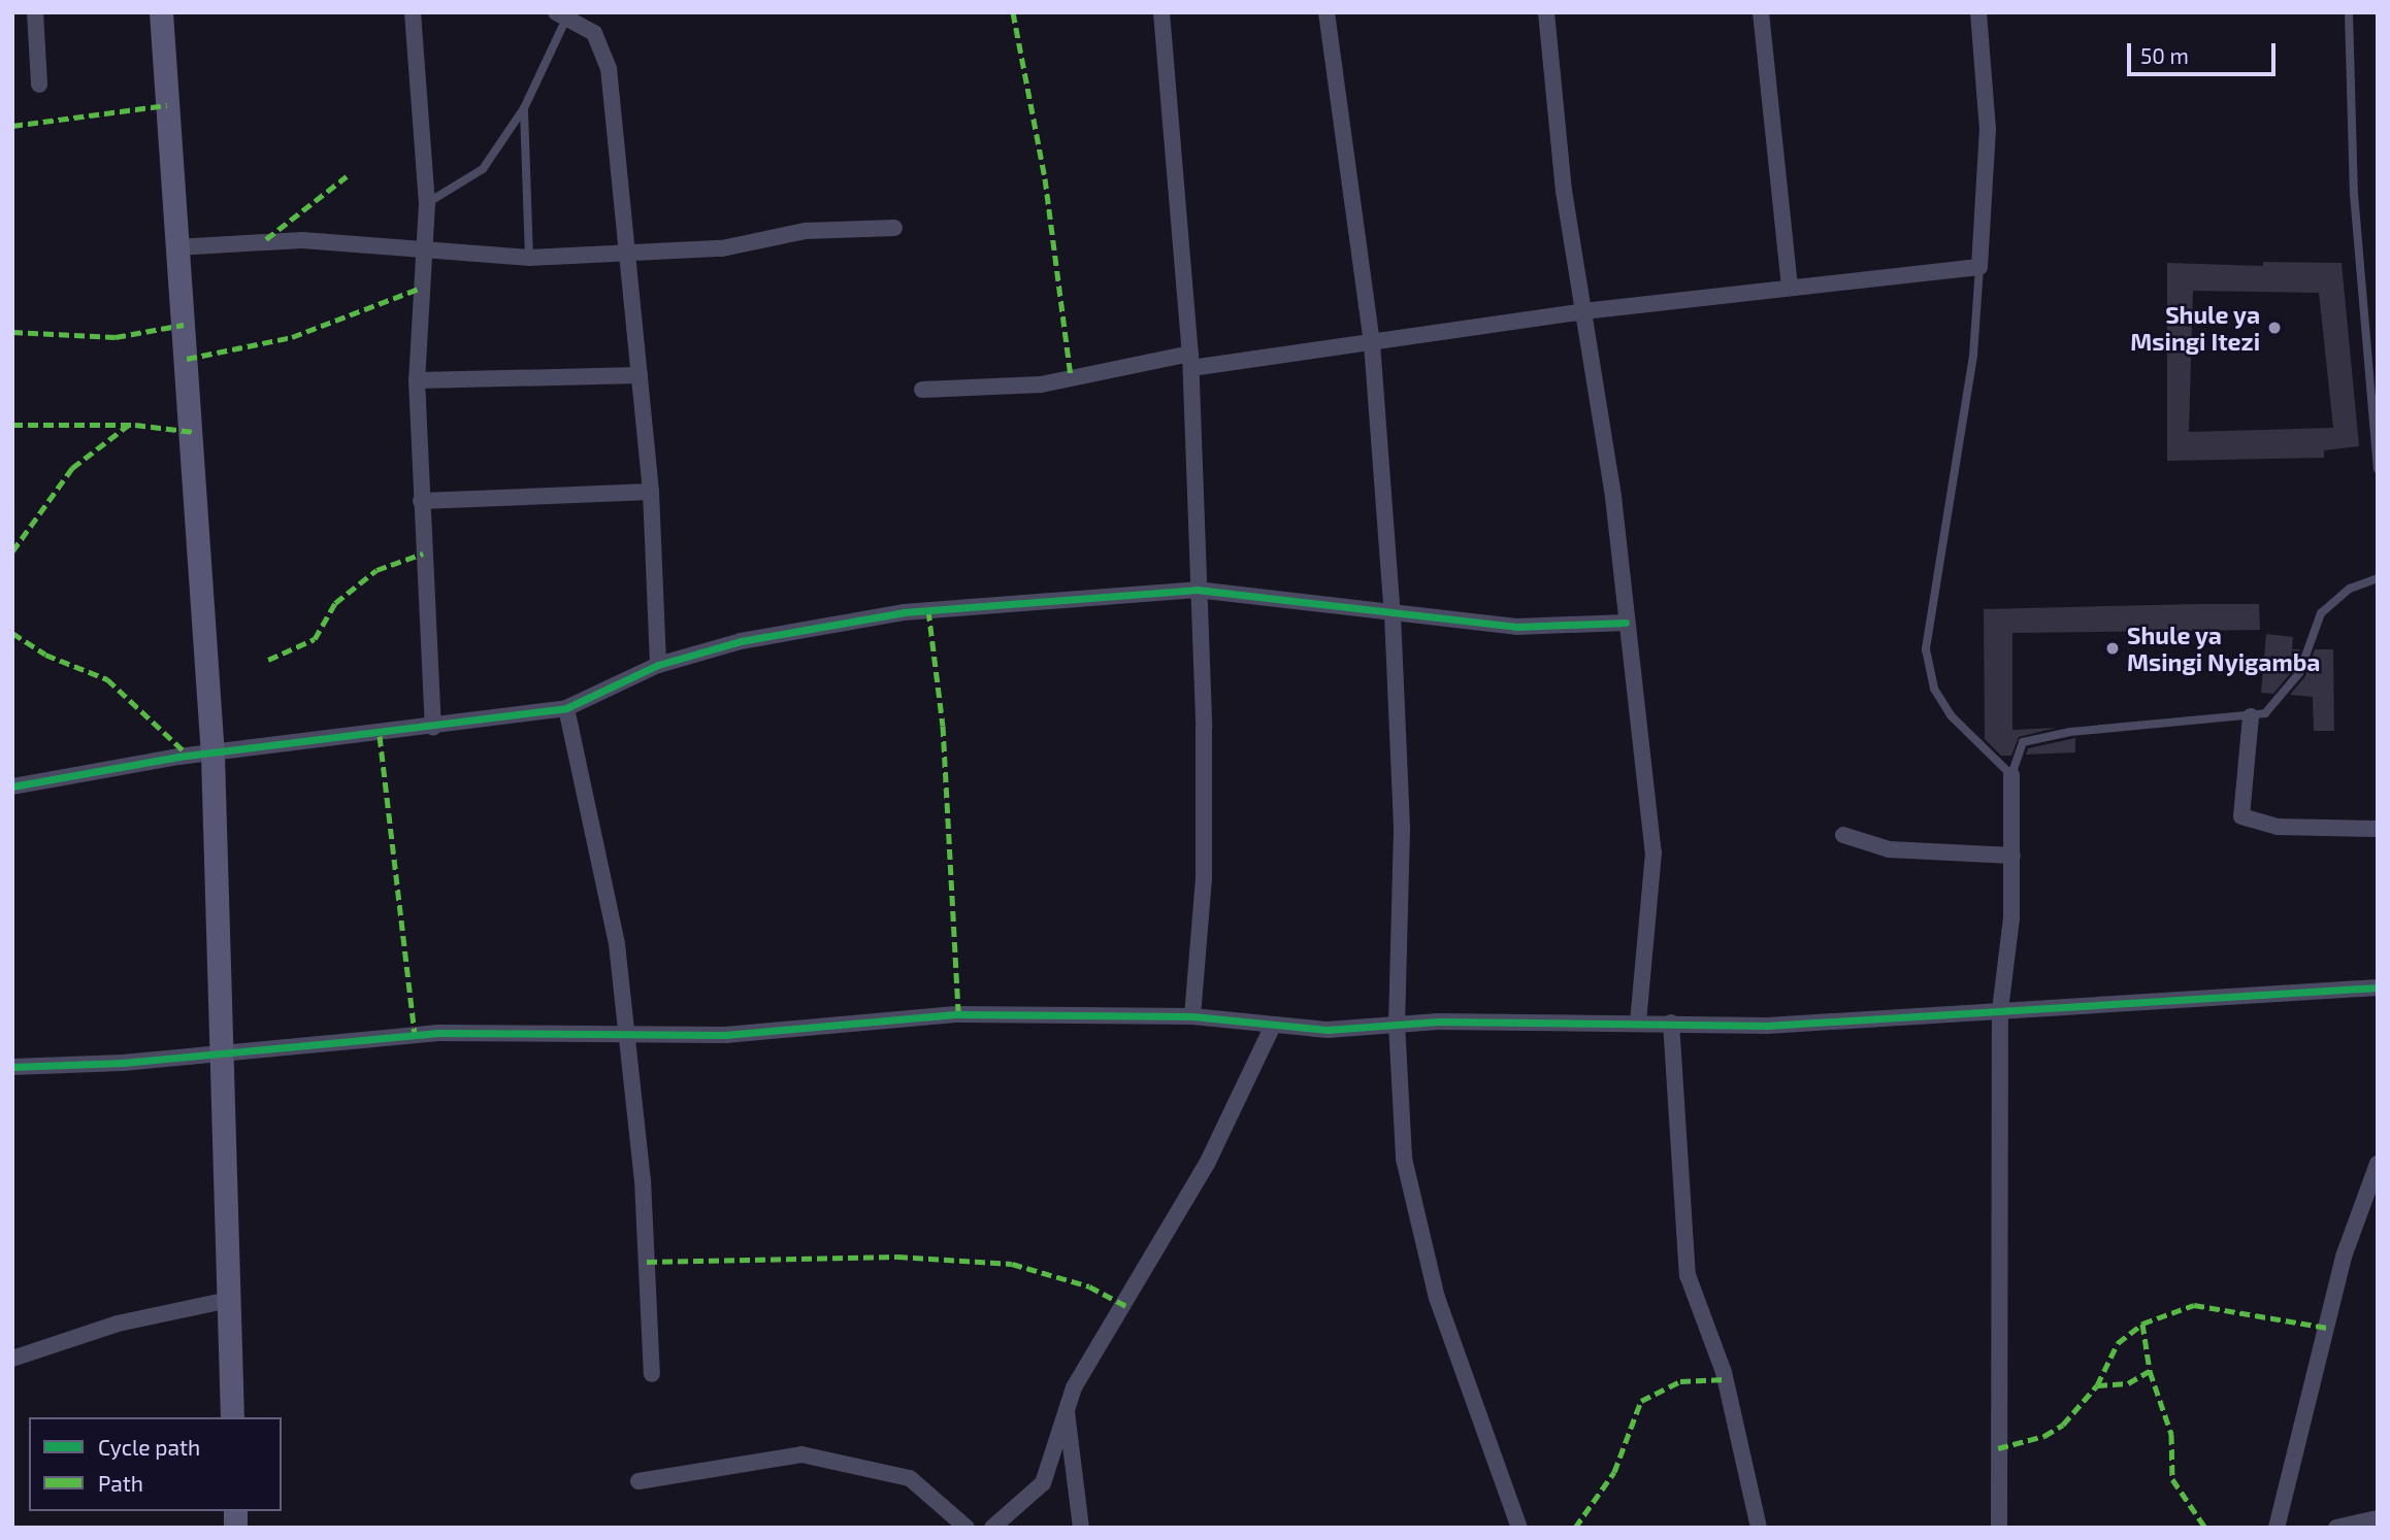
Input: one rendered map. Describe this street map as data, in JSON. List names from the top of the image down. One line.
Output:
{"places":["Shule ya Msingi Itezi","Shule ya Msingi Nyigamba"],"legend":["Cycle path","Path"],"scale_bar":"50 m"}
